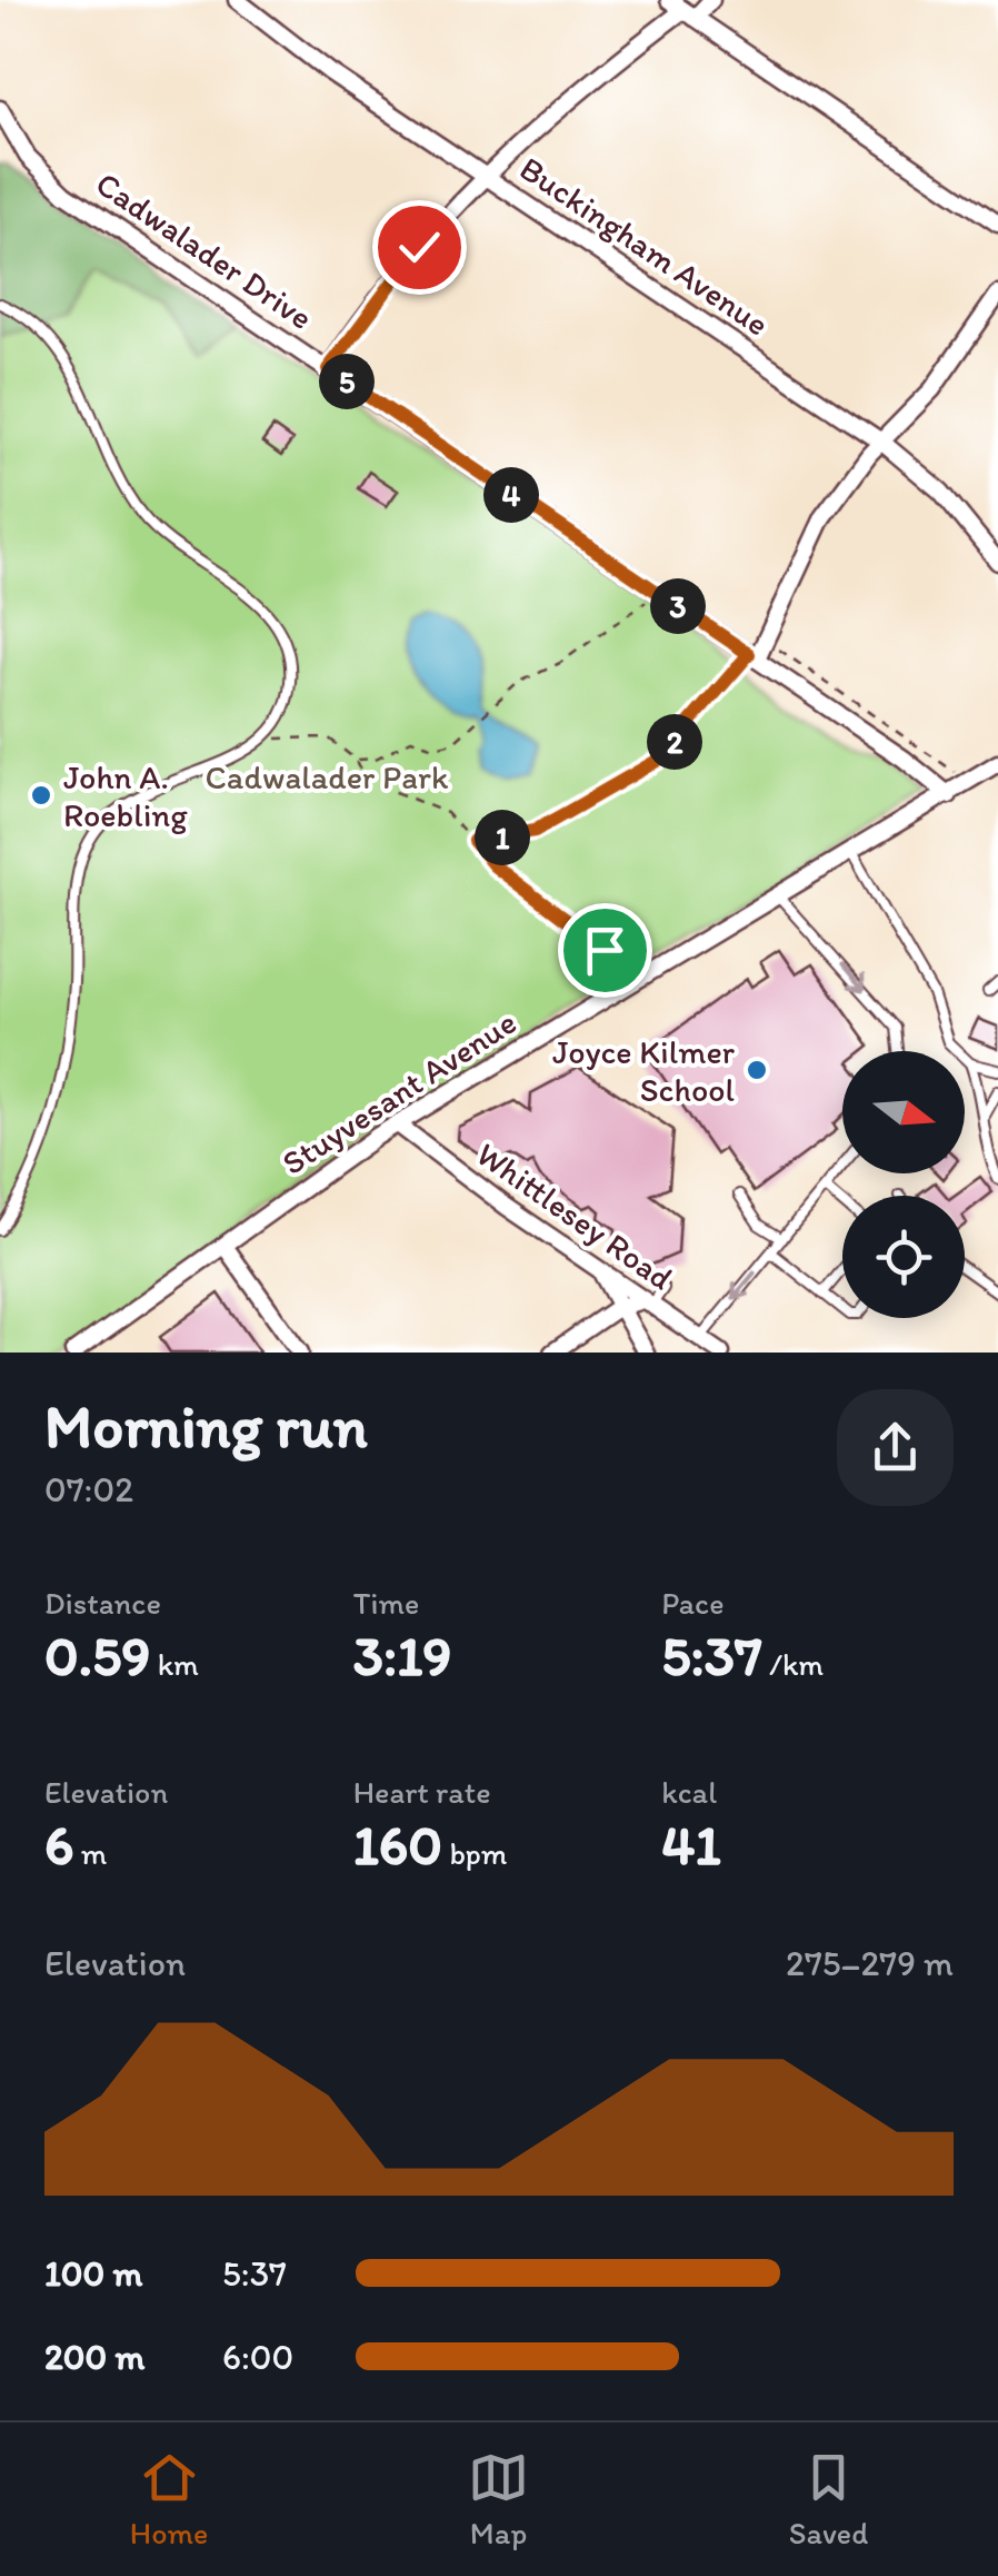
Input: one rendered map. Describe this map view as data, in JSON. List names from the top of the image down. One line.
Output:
{"streets":{"street":["Buckingham Avenue","Cadwalader Drive","Stuyvesant Avenue","Whittlesey Road"]},"crossings":[["Cadwalader Drive","Stuyvesant Avenue"],["Stuyvesant Avenue","Whittlesey Road"]],"parks":["Cadwalader Park"],"places":["John A. Roebling","Joyce Kilmer School"],"north":"right","page":{"pins":["5","4","3","2","1"],"heading":["Morning run","07:02"],"stats":[["Distance","0.59 km"],["Time","3:19"],["Pace","5:37 /km"],["Elevation","6 m"],["Heart rate","160 bpm"],["kcal","41"]],"chart":["Elevation","275–279 m"],"list":[{"name":"100 m","note":"5:37"},{"name":"200 m","note":"6:00"}],"tabs":["Home","Map","Saved"]}}
